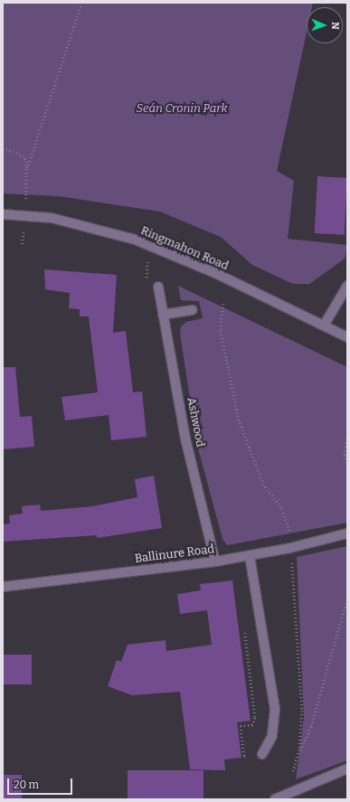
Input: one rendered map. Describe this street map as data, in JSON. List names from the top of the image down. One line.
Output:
{"streets":{"street":["Ringmahon Road","Ashwood","Ballinure Road"]},"crossings":[["Ashwood","Ballinure Road"]],"parks":["Seán Cronin Park"],"scale_bar":"20 m","north":"right"}
